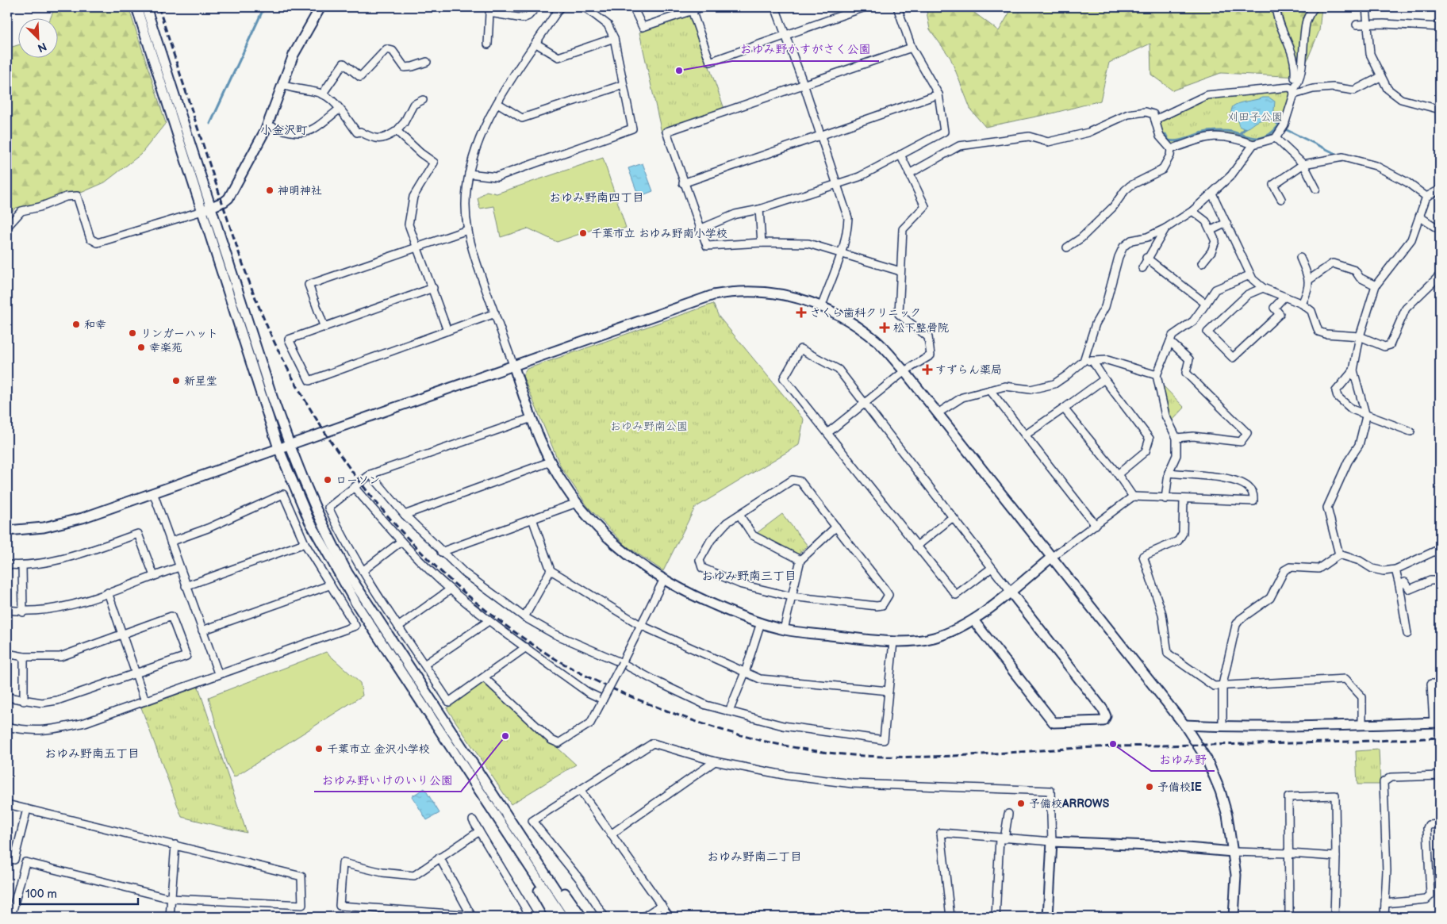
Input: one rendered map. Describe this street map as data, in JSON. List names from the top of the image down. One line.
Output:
{"districts":["小金沢町","おゆみ野南四丁目","おゆみ野南三丁目","おゆみ野南五丁目","おゆみ野南二丁目"],"parks":["刈田子公園","おゆみ野南公園"],"places":{"other":["おゆみ野かすがさく公園","神明神社","千葉市立 おゆみ野南小学校","和幸","リンガーハット","幸楽苑","新星堂","ローソン","おゆみ野いけのいり公園","おゆみ野","千葉市立 金沢小学校","予備校IE","予備校ARROWS"],"health":["さくら歯科クリニック","松下整骨院","すずらん薬局"]},"scale_bar":"100 m","north":"bottom right"}
